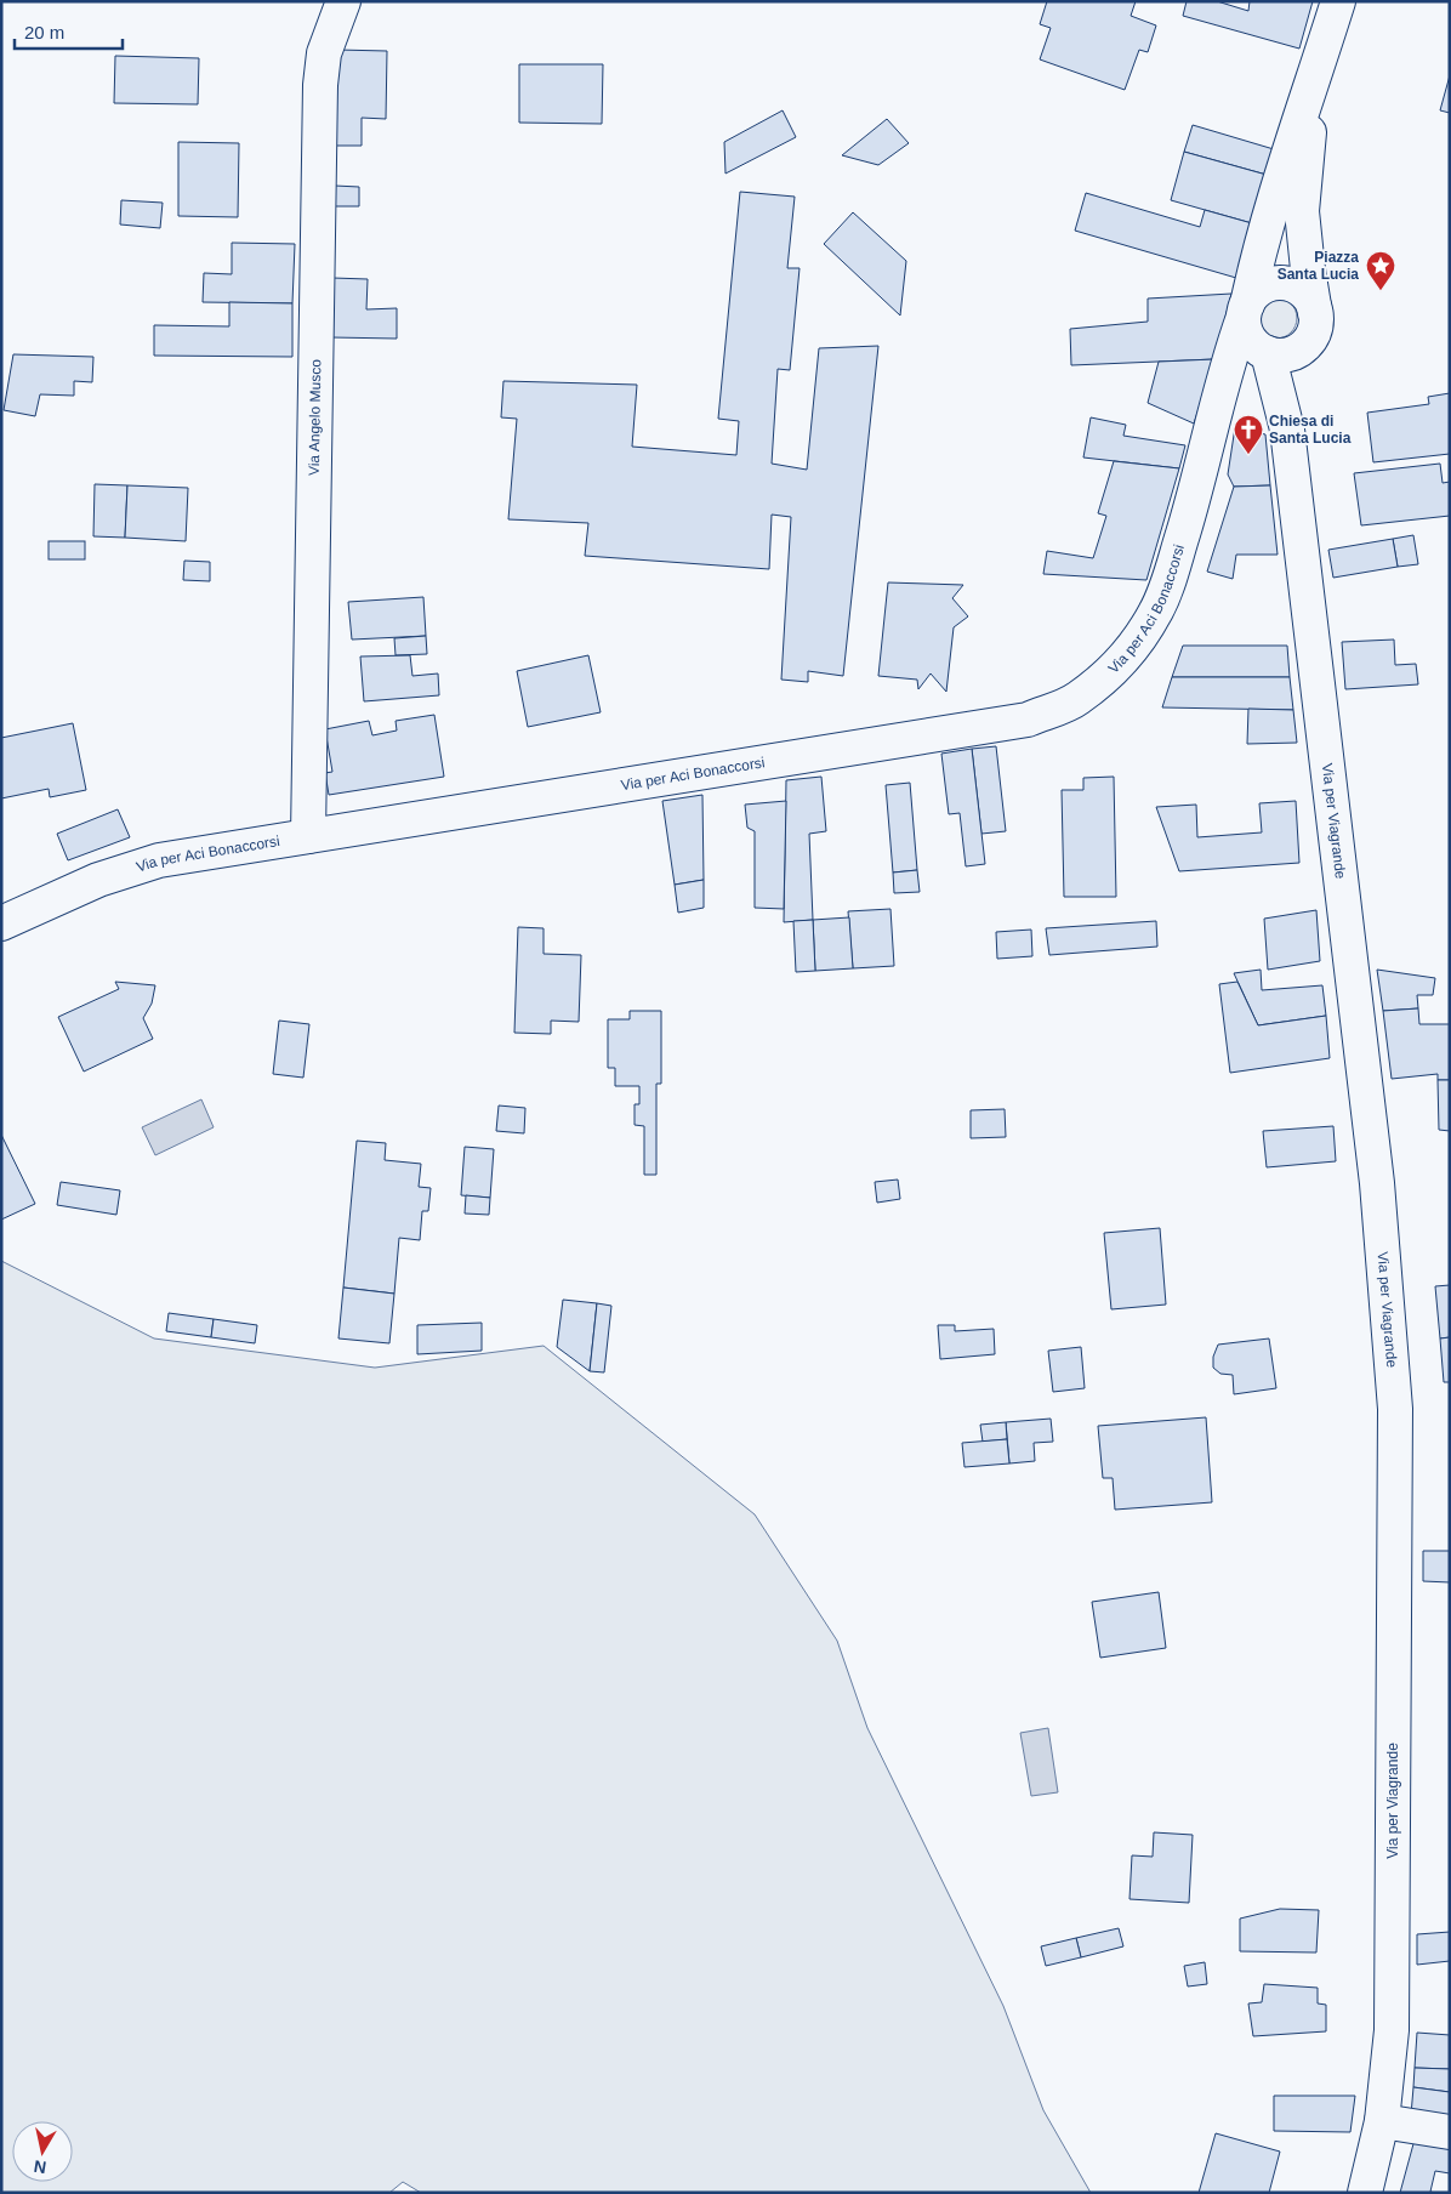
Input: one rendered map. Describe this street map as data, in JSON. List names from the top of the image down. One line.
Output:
{"streets":{"main road":["Via Angelo Musco","Via per Aci Bonaccorsi","Via per Viagrande"]},"crossings":[["Via Angelo Musco","Via per Aci Bonaccorsi"]],"places":{"place":["Piazza Santa Lucia"],"church":["Chiesa di Santa Lucia"]},"scale_bar":"20 m","north":"bottom"}
